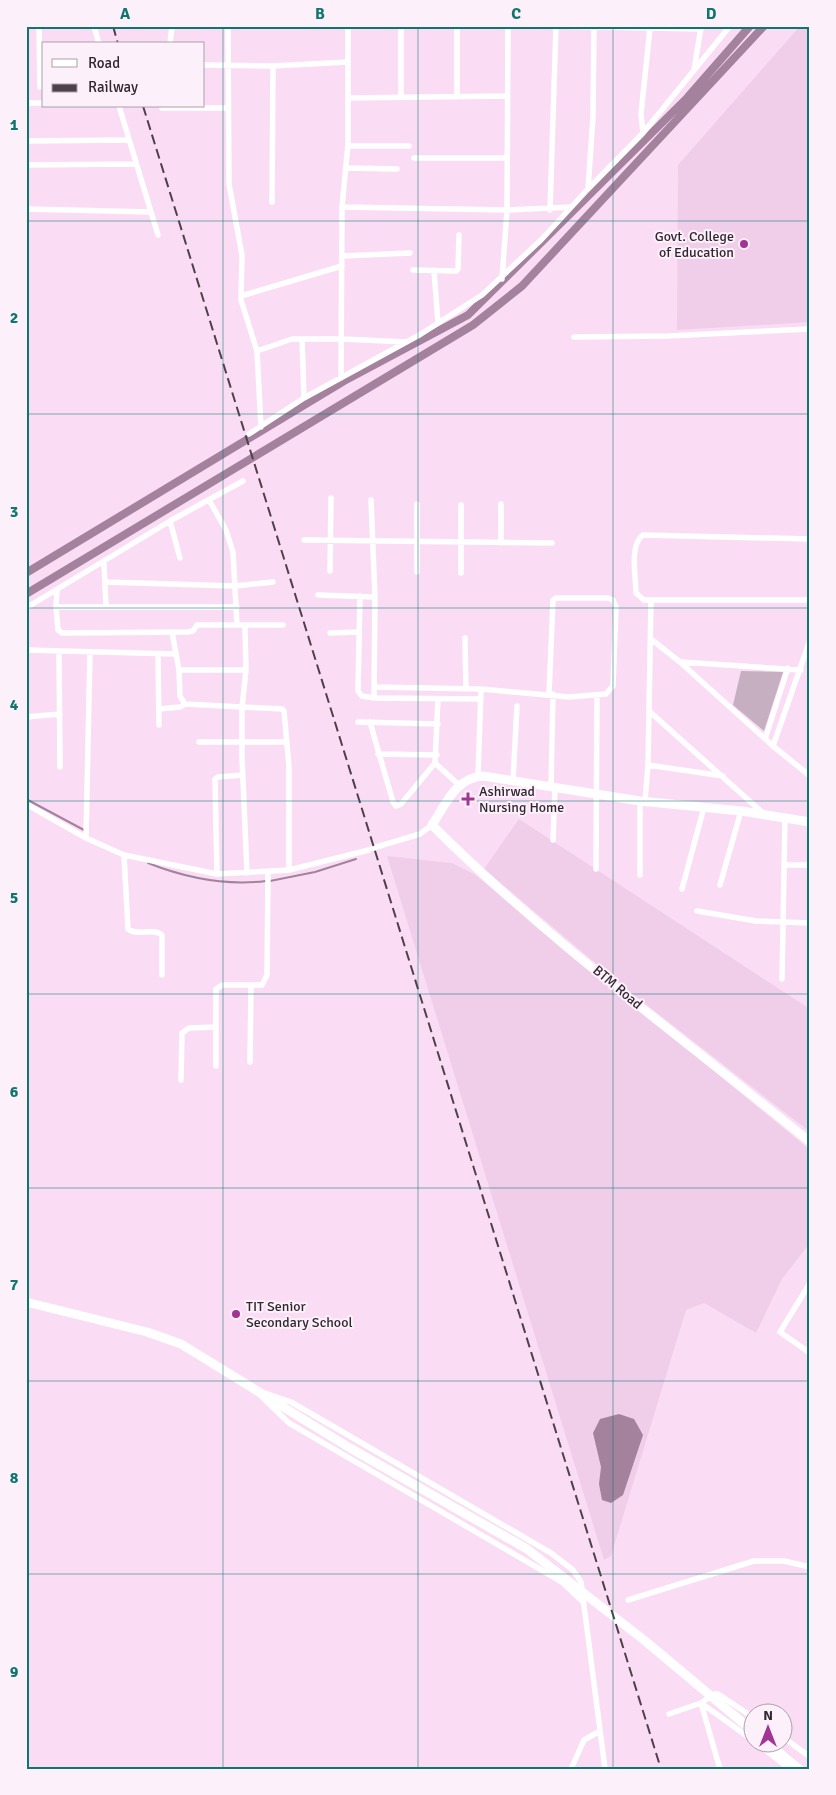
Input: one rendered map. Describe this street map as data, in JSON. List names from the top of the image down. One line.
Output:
{"streets":{"street":["BTM Road"]},"places":{"other":["Govt. College of Education","TIT Senior Secondary School"],"health":["Ashirwad Nursing Home"]},"legend":["Road","Railway"],"north":"top","grid":{"columns":["A","B","C","D"],"rows":["1","2","3","4","5","6","7","8","9"]}}
